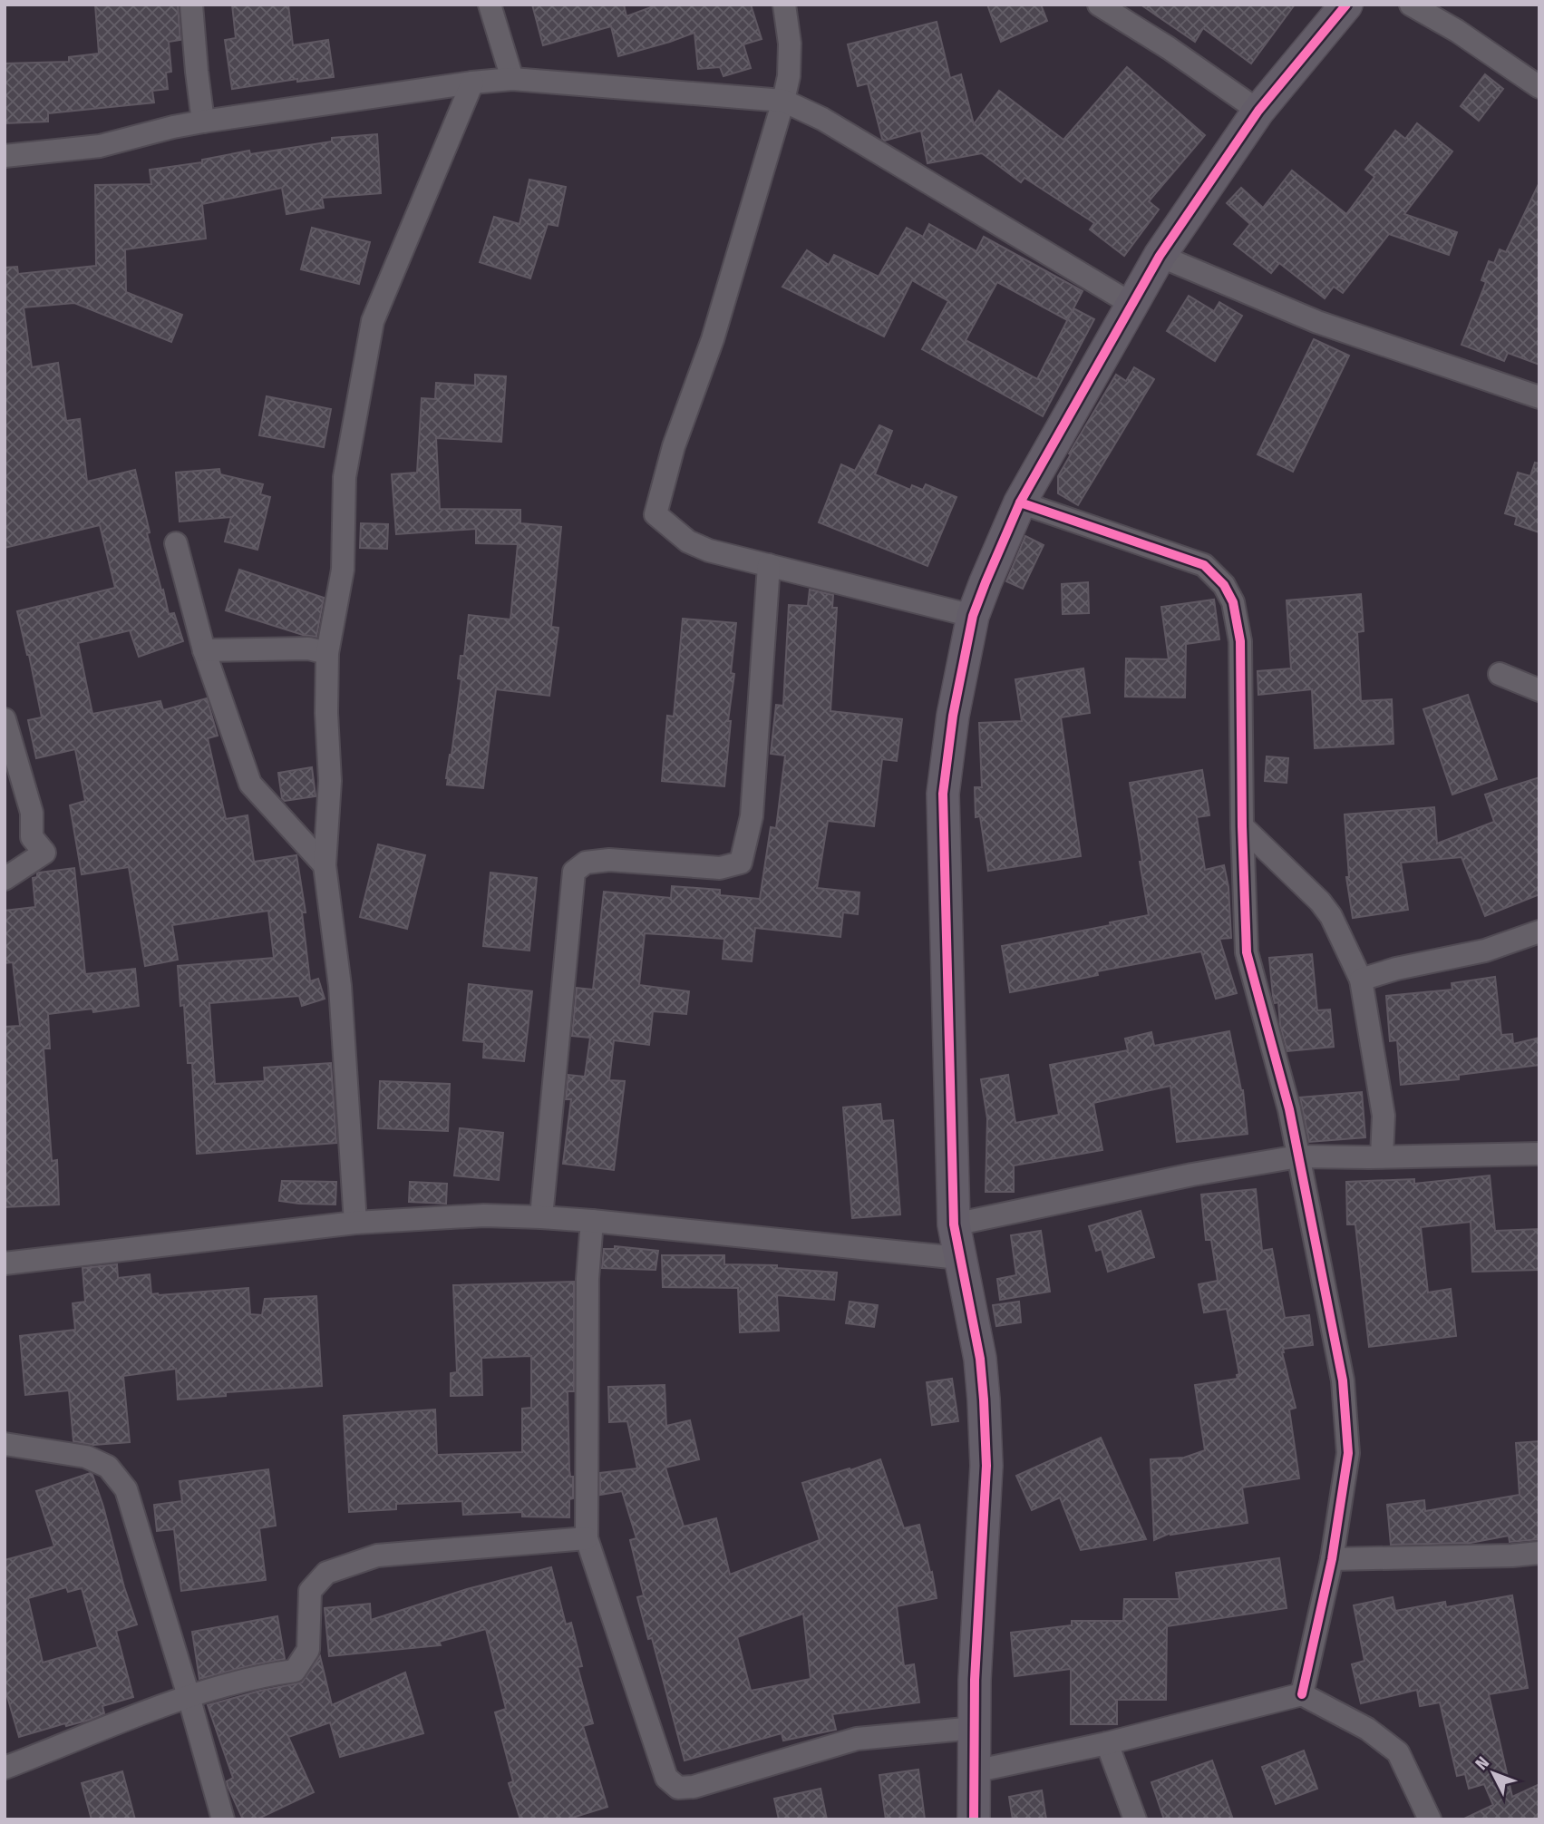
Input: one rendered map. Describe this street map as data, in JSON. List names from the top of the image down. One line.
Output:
{"north":"top left"}
